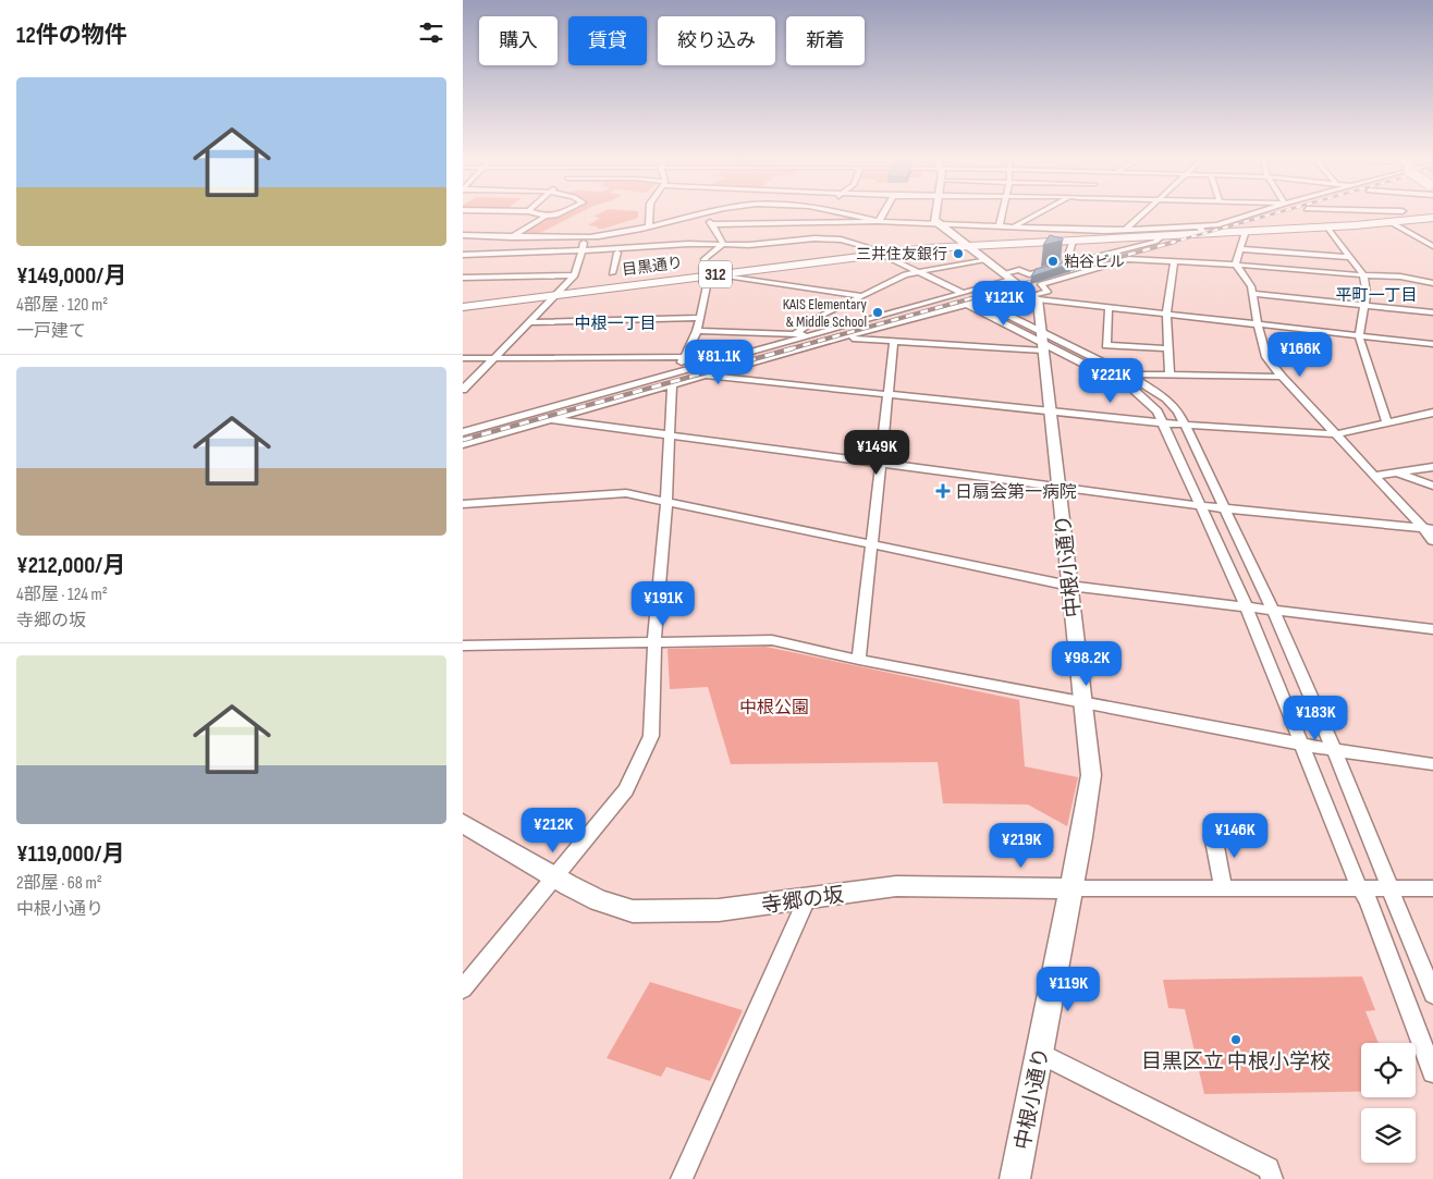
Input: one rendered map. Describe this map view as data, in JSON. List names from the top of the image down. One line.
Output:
{"streets":{"main road":["目黒通り","312"],"street":["中根小通り","寺郷の坂"]},"crossings":[["中根小通り","寺郷の坂"]],"districts":["平町一丁目","中根一丁目"],"parks":["中根公園"],"places":{"other":["三井住友銀行","粕谷ビル","KAIS Elementary & Middle School","目黒区立 中根小学校"],"health":["日扇会第一病院"]},"page":{"heading":"12件の物件","chip":["購入","賃貸","絞り込み","新着"],"list":[{"name":"¥149,000/月","note":"4部屋 · 120 m² · 一戸建て"},{"name":"¥212,000/月","note":"4部屋 · 124 m² · 寺郷の坂"},{"name":"¥119,000/月","note":"2部屋 · 68 m² · 中根小通り"}],"price":["¥121K","¥166K","¥81.1K","¥221K","¥149K","¥191K","¥98.2K","¥183K","¥212K","¥146K","¥219K","¥119K"]}}
